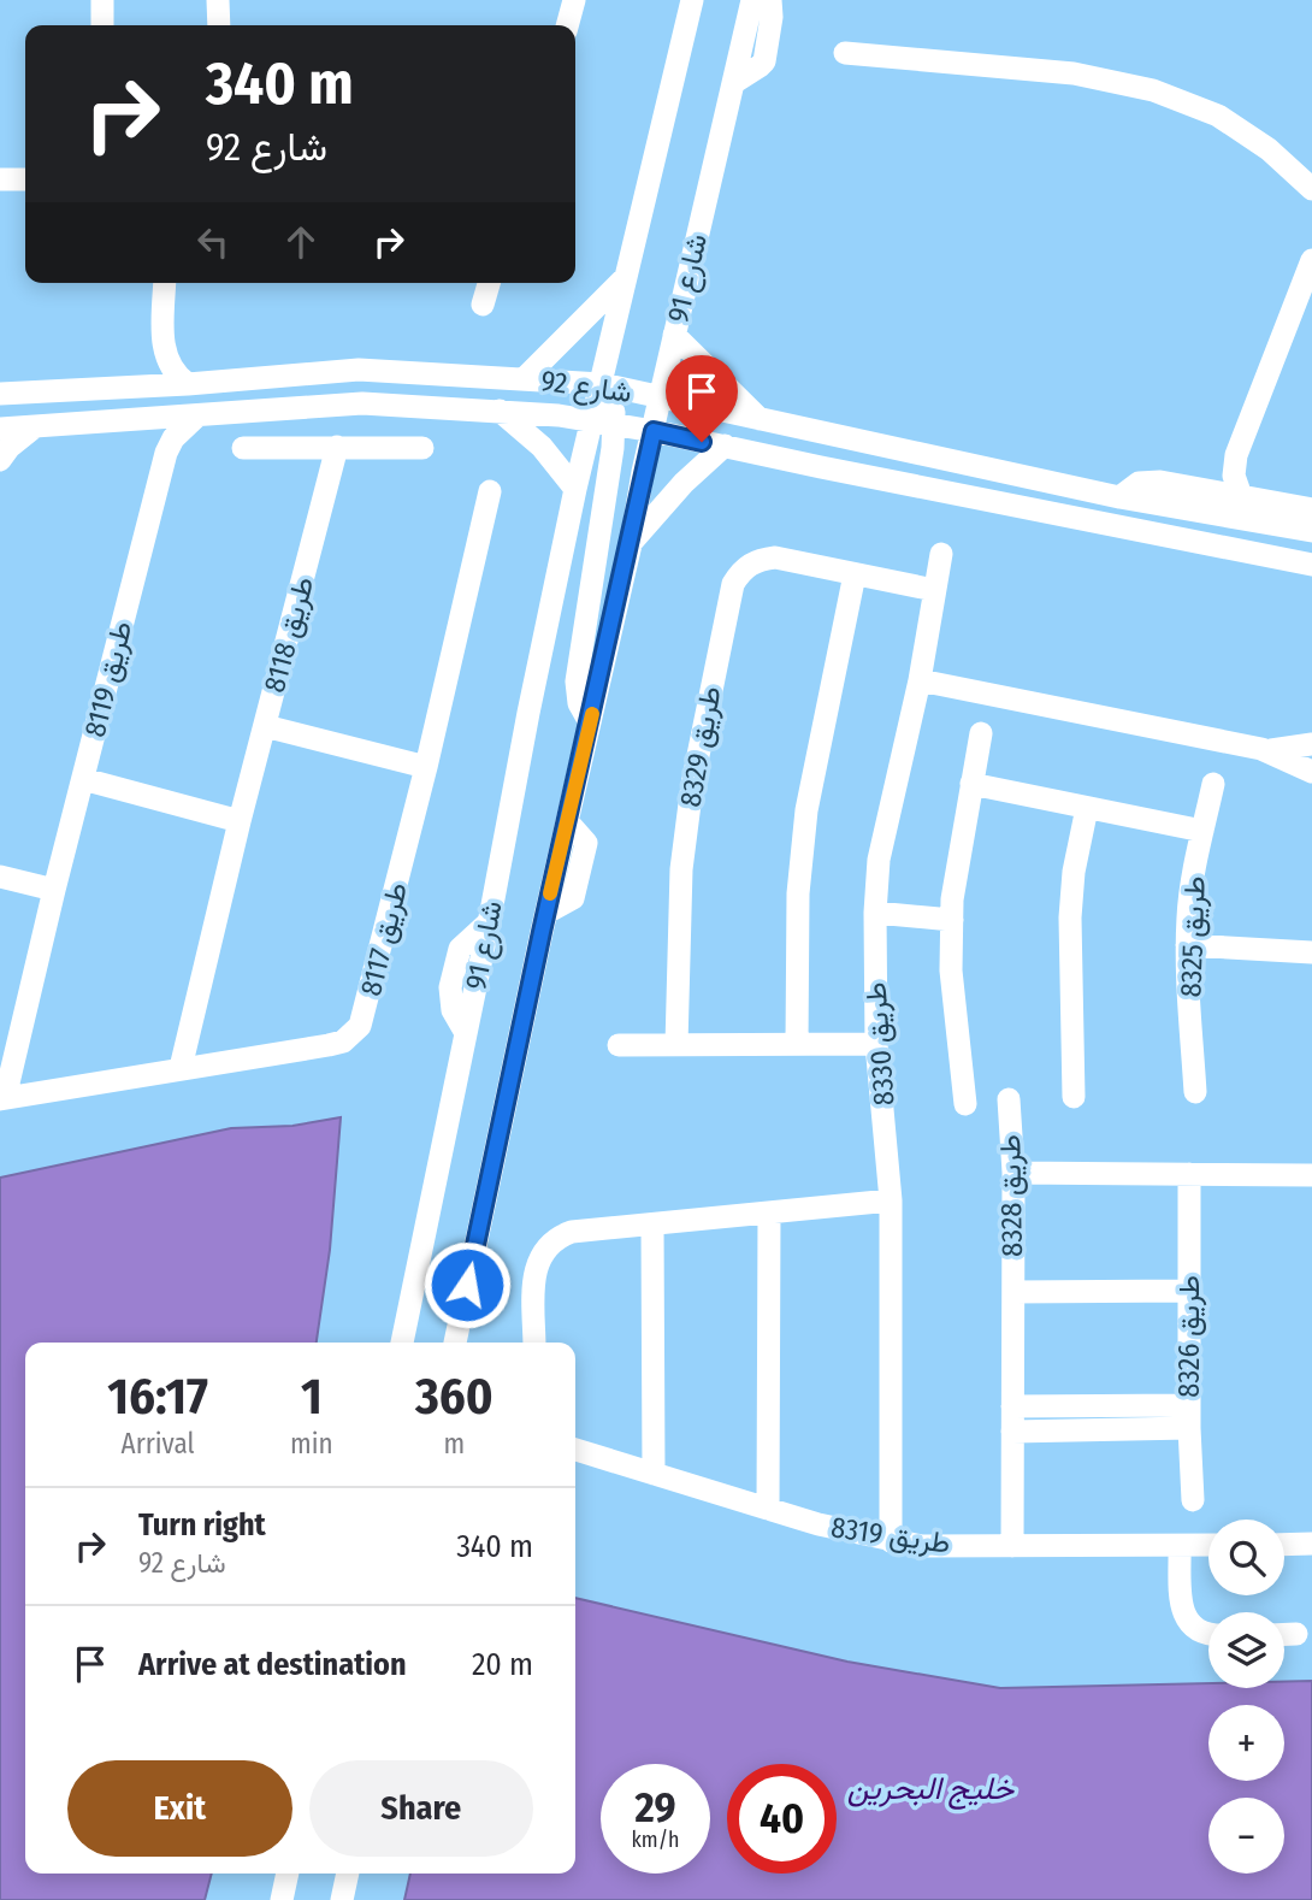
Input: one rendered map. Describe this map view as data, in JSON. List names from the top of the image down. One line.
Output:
{"streets":{"street":["شارع 91","شارع 92","طريق 8118","طريق 8119","طريق 8329","طريق 8325","طريق 8117","طريق 8330","طريق 8328","طريق 8326","طريق 8319"]},"crossings":[["شارع 91","شارع 92"],["شارع 92","طريق 8119"],["طريق 8118","طريق 8117"],["طريق 8119","طريق 8117"],["طريق 8329","طريق 8330"],["طريق 8330","طريق 8319"],["طريق 8328","طريق 8326"],["طريق 8328","طريق 8319"]],"water":["خليج البحرين"],"page":{"turn":["340 m","شارع 92"],"eta":["16:17","Arrival","1","min","360","m"],"list":[{"name":"Turn right","note":"شارع 92","value":"340 m"},{"name":"Arrive at destination","value":"20 m"}],"map_buttons":["+","−"],"buttons":["Exit","Share"],"speed":"29 km/h","limit":"40"}}
